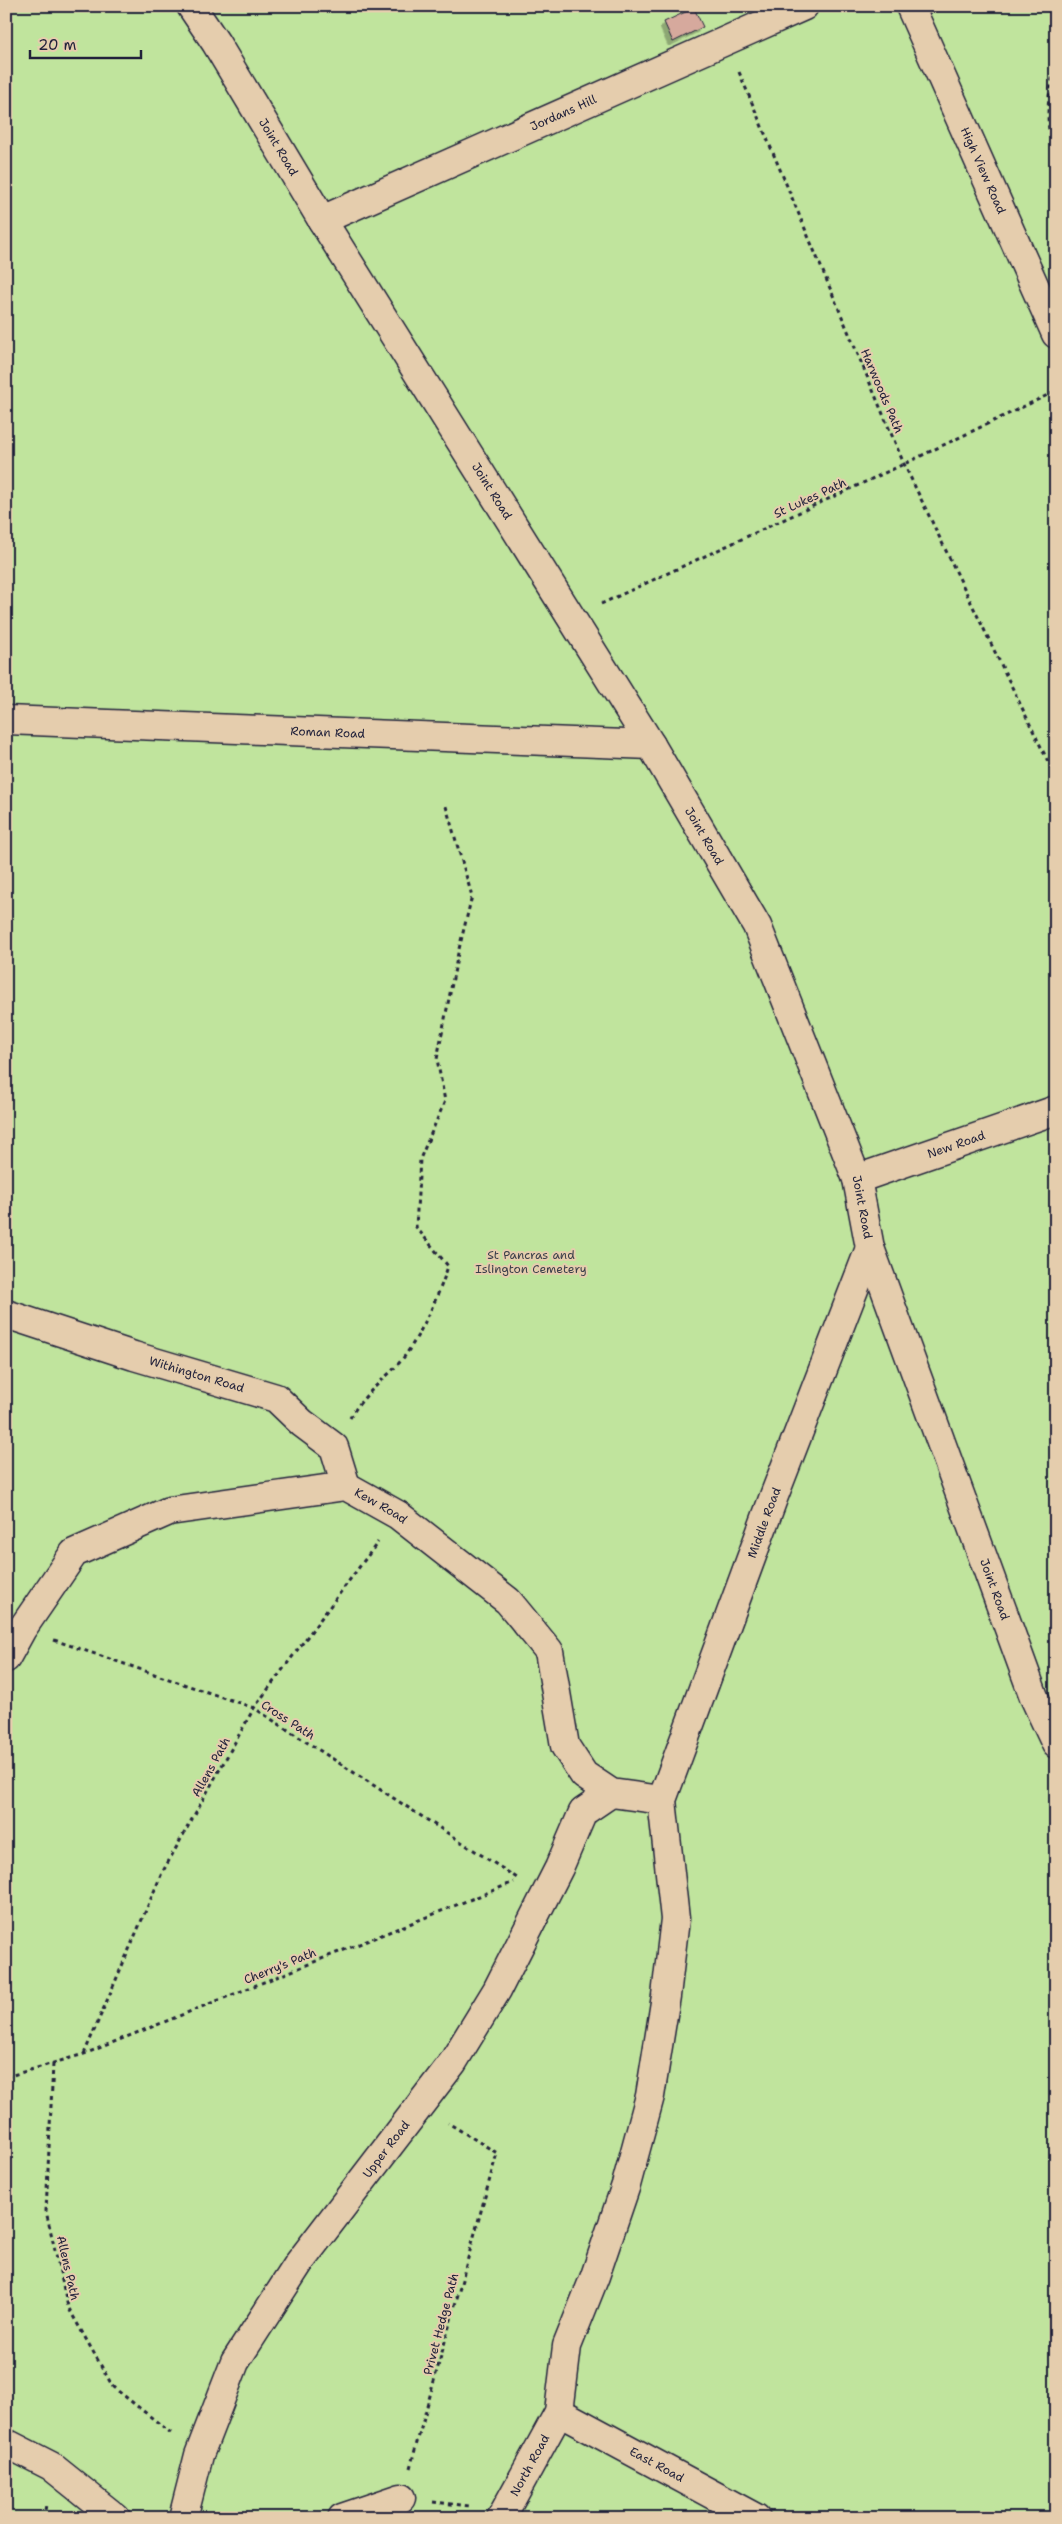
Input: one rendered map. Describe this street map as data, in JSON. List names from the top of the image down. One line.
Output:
{"streets":{"lane":["Jordans Hill","Joint Road","High View Road","Roman Road","New Road","Withington Road","Kew Road","Middle Road","Upper Road","East Road","North Road"],"path":["Harwoods Path","St Lukes Path","Cross Path","Allens Path","Cherry's Path","Privet Hedge Path"]},"crossings":[["Jordans Hill","Joint Road"],["Jordans Hill","Harwoods Path"],["Joint Road","St Lukes Path"],["Joint Road","Roman Road"],["Joint Road","New Road"],["Joint Road","Middle Road"],["Harwoods Path","St Lukes Path"],["Kew Road","Cross Path"],["Kew Road","Allens Path"],["Kew Road","Upper Road"],["Cross Path","Allens Path"],["Cross Path","Cherry's Path"],["Allens Path","Cherry's Path"],["Allens Path","Upper Road"],["Upper Road","Privet Hedge Path"],["East Road","North Road"]],"parks":["St Pancras and Islington Cemetery"],"scale_bar":"20 m"}
